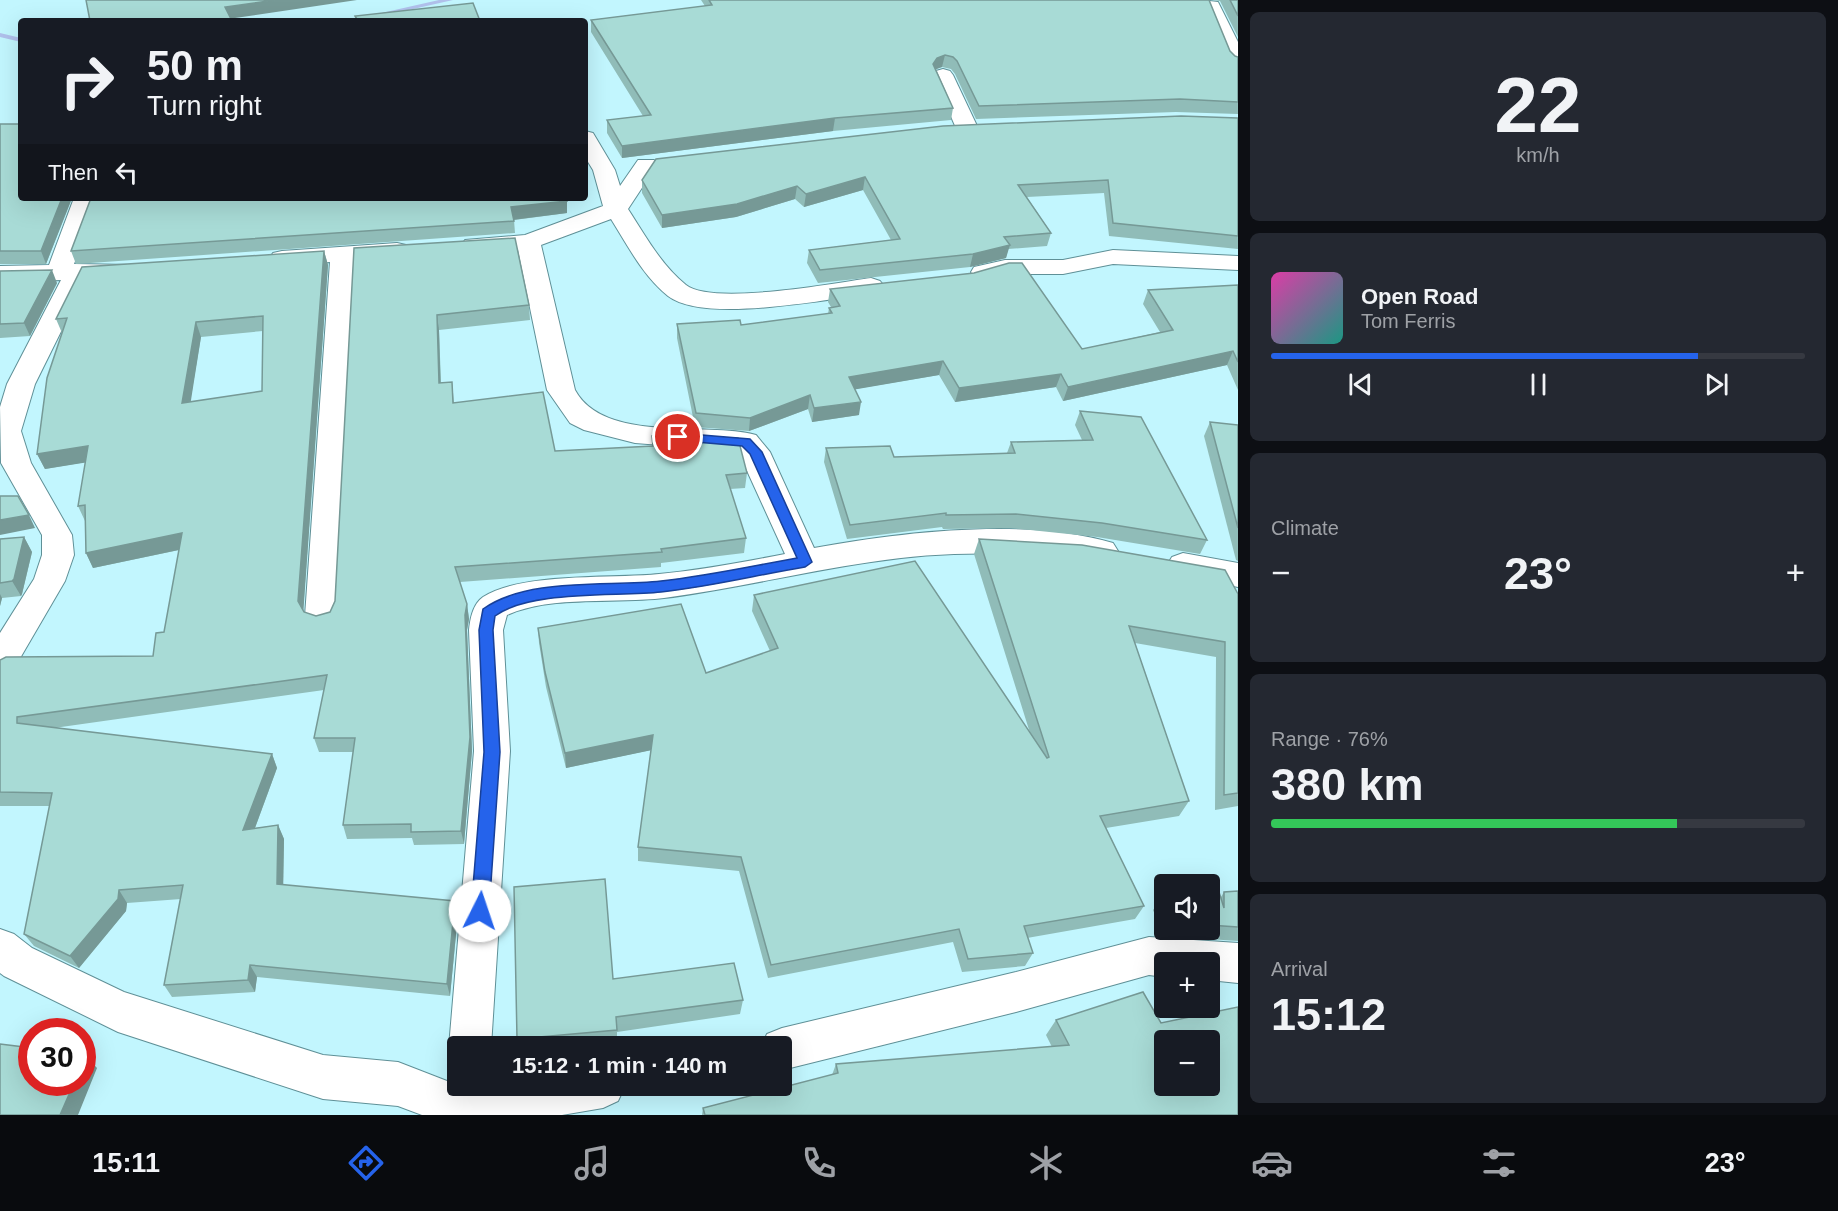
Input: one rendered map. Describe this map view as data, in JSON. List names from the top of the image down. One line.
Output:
{"page":{"tile":[["22","km/h"],"Climate",["Range · 76%","380 km"],["Arrival","15:12"]],"turn":["50 m","Turn right"],"then":"Then","song":["Open Road","Tom Ferris"],"heat":["−","23°","+"],"map_buttons":["+","−"],"limit":"30","trip":"15:12 · 1 min · 140 m","tabs":["15:11","23°"]}}
